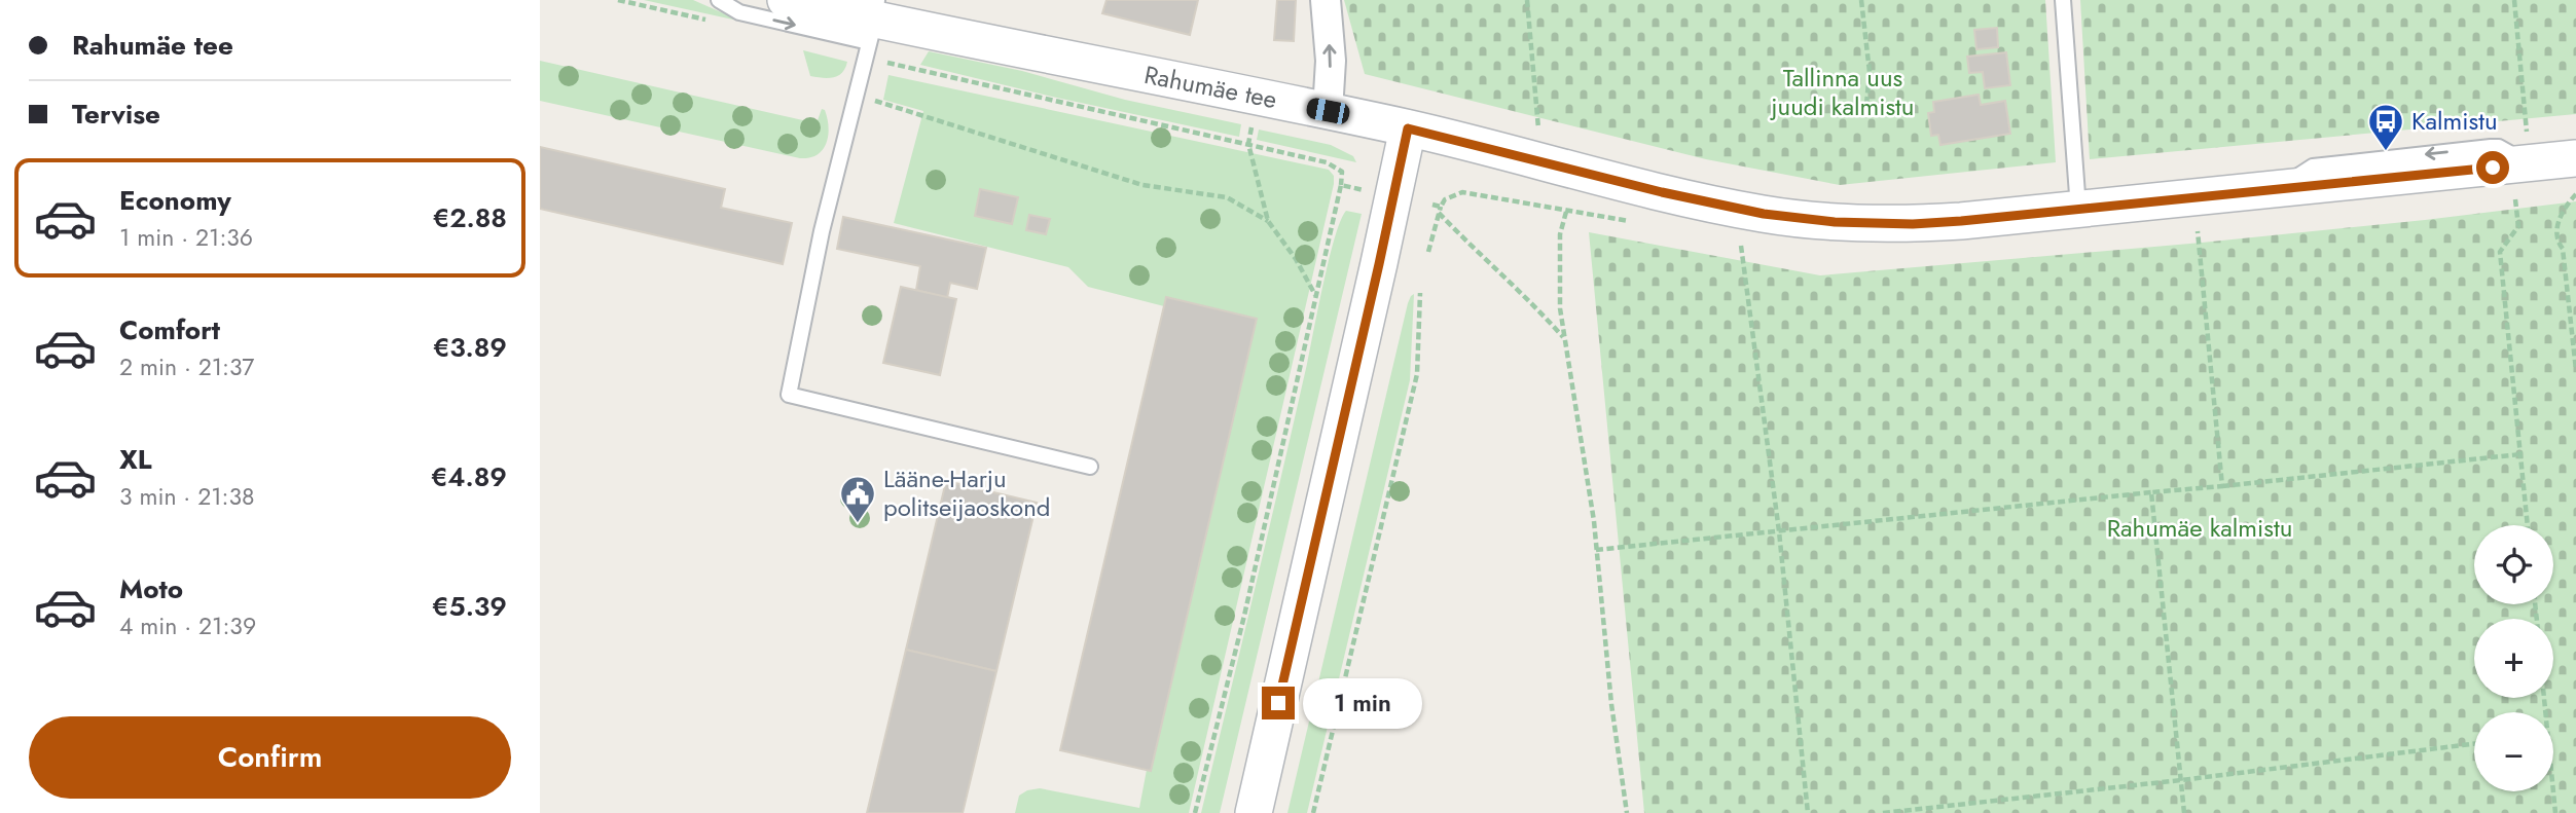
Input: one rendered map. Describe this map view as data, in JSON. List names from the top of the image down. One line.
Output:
{"streets":{"street":["Rahumäe tee"]},"parks":["Tallinna uus juudi kalmistu","Rahumäe kalmistu"],"places":{"bus stop":["Kalmistu"],"public building":["Lääne-Harju politseijaoskond"]},"page":{"banner":["Rahumäe tee","Tervise"],"list":[{"name":"Economy","note":"1 min · 21:36","value":"€2.88"},{"name":"Comfort","note":"2 min · 21:37","value":"€3.89"},{"name":"XL","note":"3 min · 21:38","value":"€4.89"},{"name":"Moto","note":"4 min · 21:39","value":"€5.39"}],"map_buttons":["+","−"],"bubble":"1 min","buttons":"Confirm"}}
